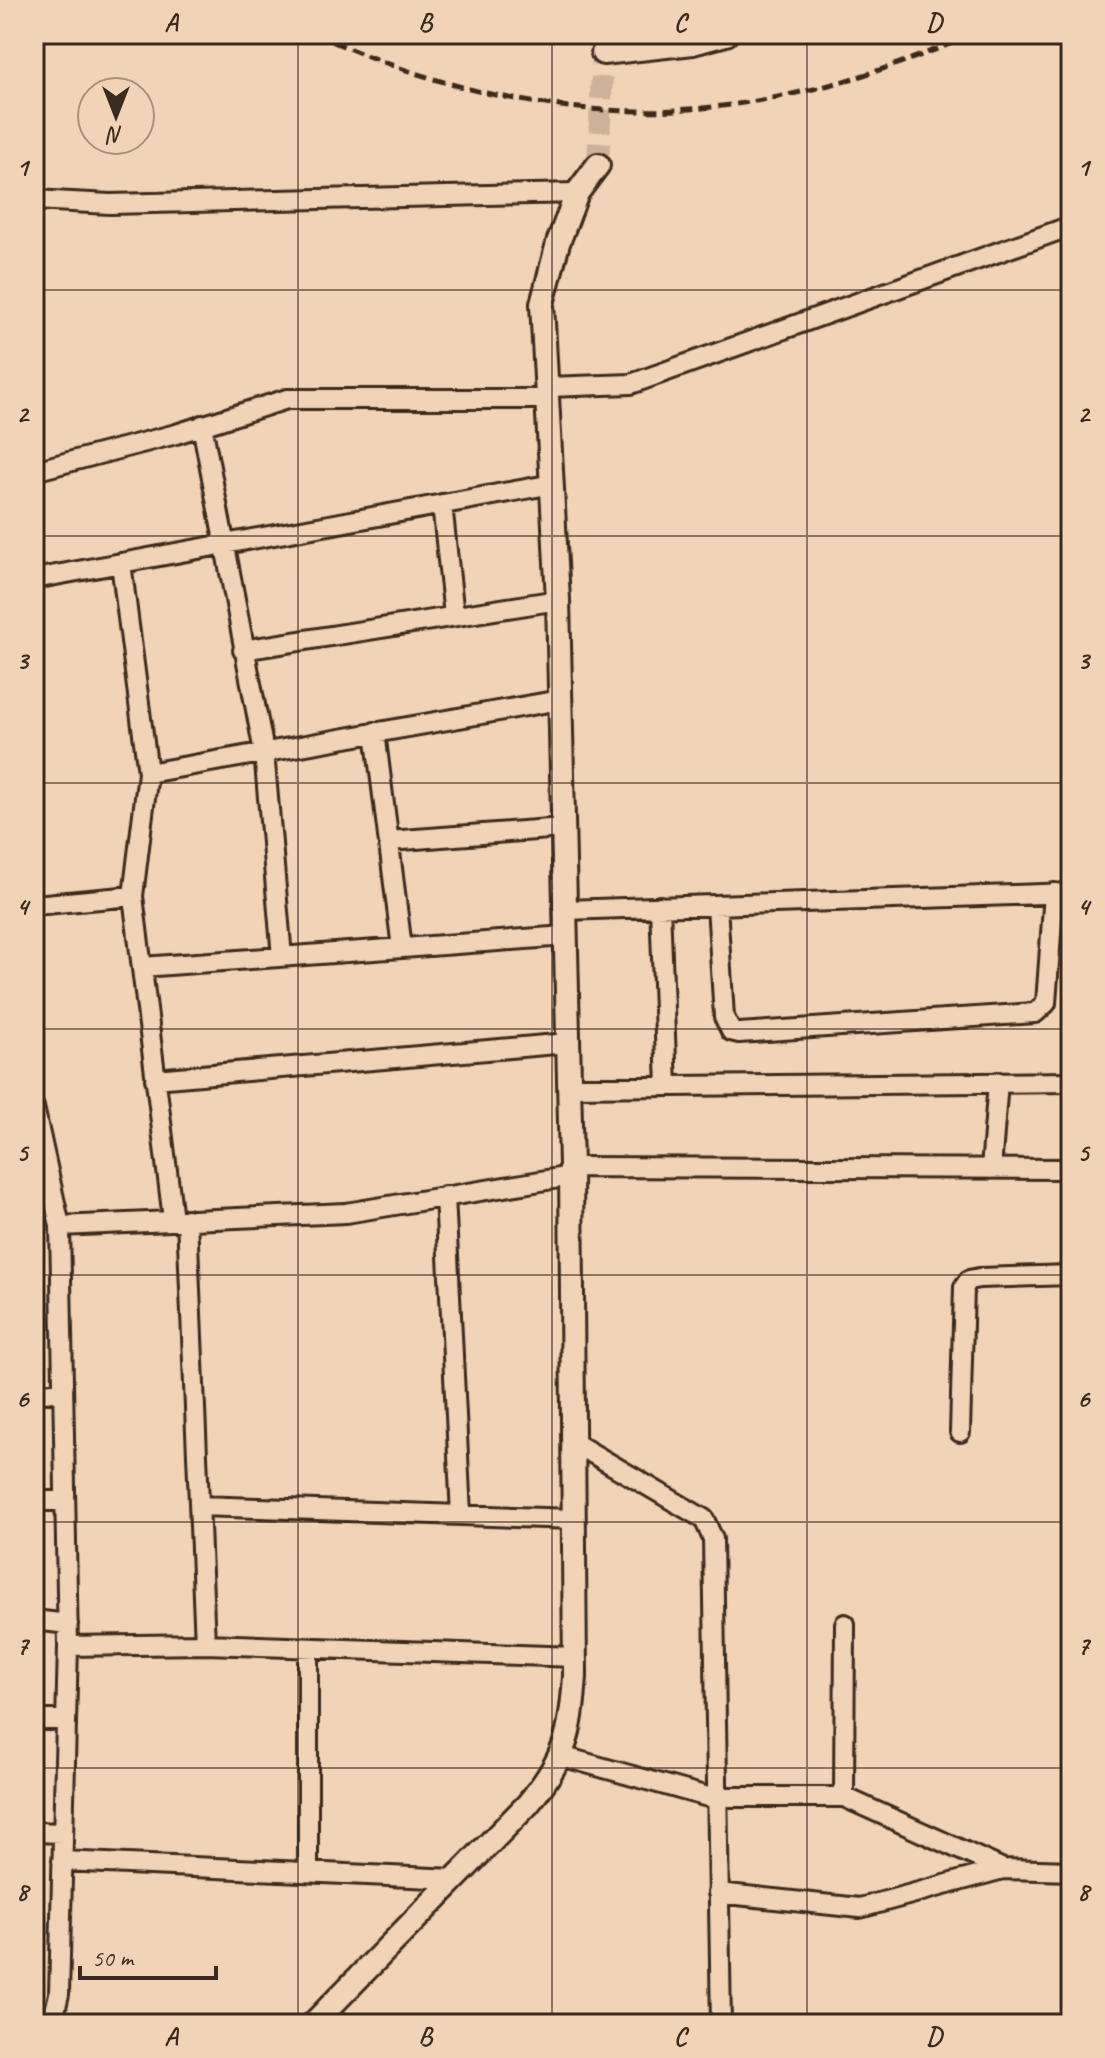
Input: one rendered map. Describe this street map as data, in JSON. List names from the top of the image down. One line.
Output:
{"scale_bar":"50 m","north":"bottom","grid":{"columns":["A","B","C","D"],"rows":["1","2","3","4","5","6","7","8"]}}
